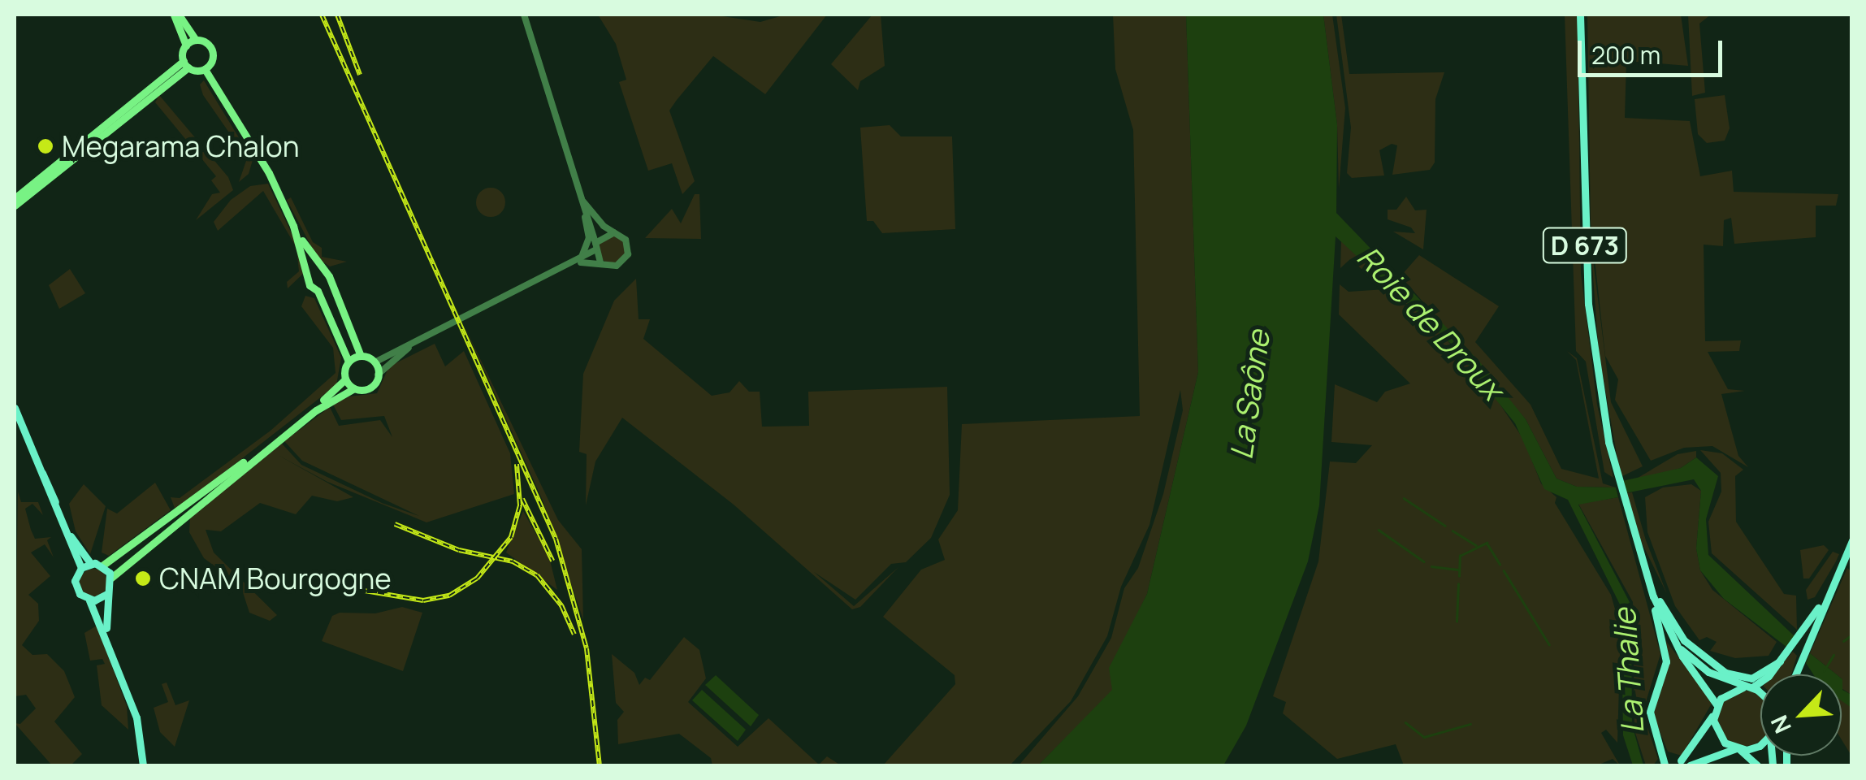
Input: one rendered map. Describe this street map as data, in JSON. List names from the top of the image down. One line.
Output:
{"streets":{"main road":["D 673"]},"water":["Roie de Droux","La Saône","La Thalie"],"places":["Megarama Chalon","CNAM Bourgogne"],"scale_bar":"200 m","north":"bottom left"}
